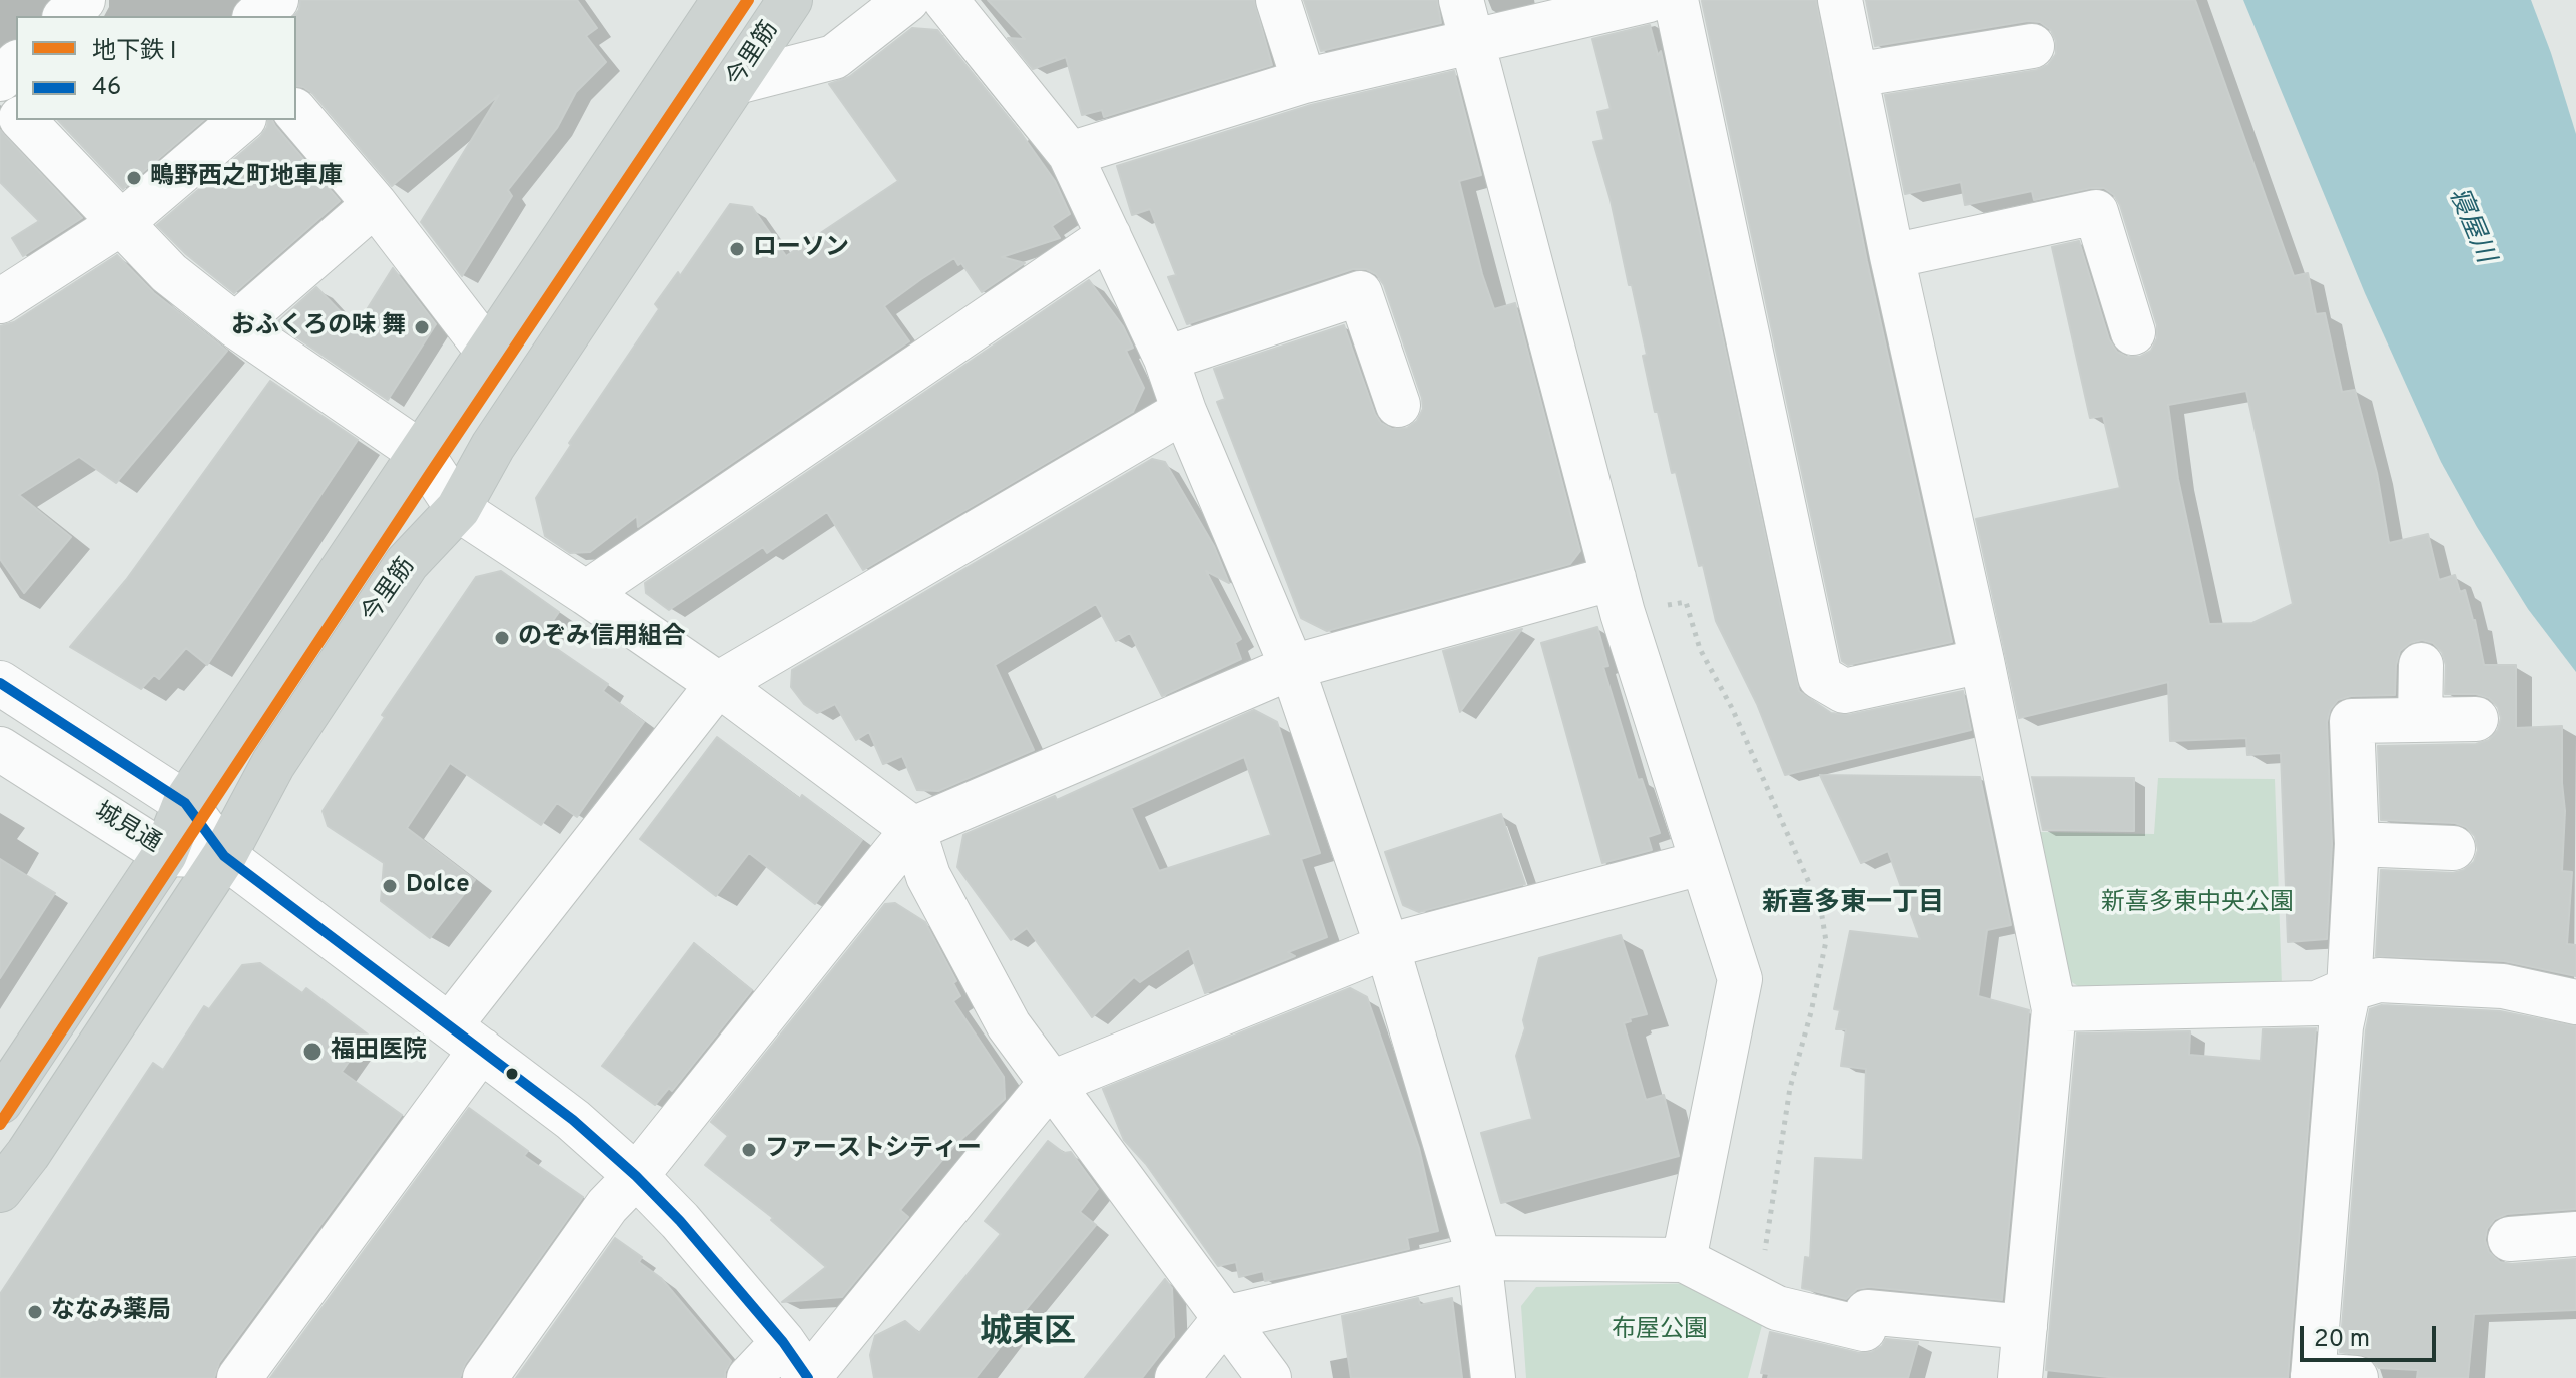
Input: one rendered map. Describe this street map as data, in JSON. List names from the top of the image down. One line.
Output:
{"streets":{"main road":["今里筋"],"street":["城見通"]},"crossings":[["今里筋","城見通"]],"districts":["新喜多東一丁目","城東区"],"water":["寝屋川"],"parks":["新喜多東中央公園","布屋公園"],"places":["鴫野西之町地車庫","ローソン","おふくろの味 舞","のぞみ信用組合","Dolce","福田医院","ファーストシティー","ななみ薬局"],"lines":["metro line I","transit line 46"],"legend":["地下鉄 I","46"],"scale_bar":"20 m"}
